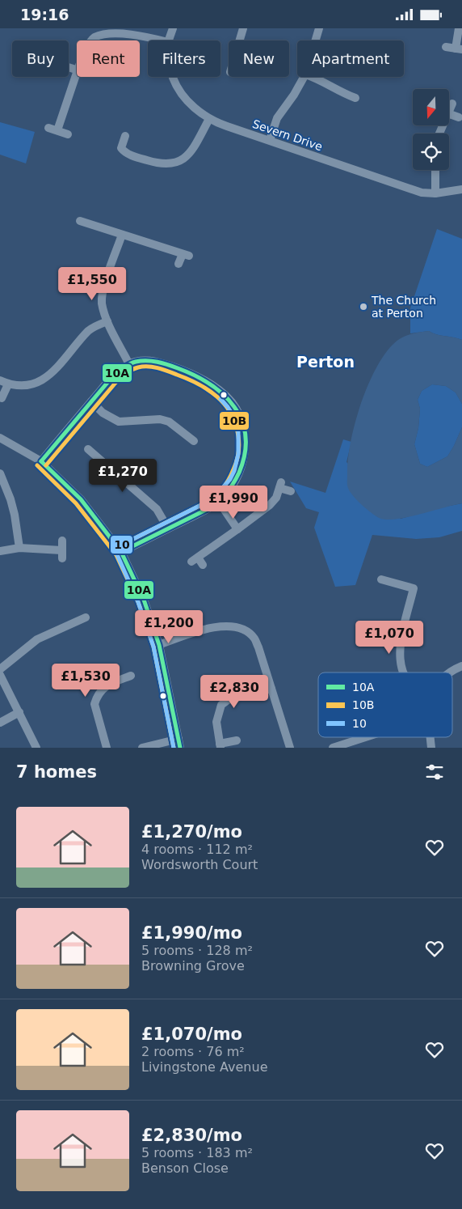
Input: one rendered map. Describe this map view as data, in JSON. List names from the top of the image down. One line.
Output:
{"streets":{"street":["Severn Drive"]},"districts":["Perton"],"places":["The Church at Perton"],"lines":["transit line 10A","transit line 10B","transit line 10"],"legend":["10A","10B","10"],"north":"bottom","page":{"status":"19:16","chip":["Buy","Rent","Filters","New","Apartment"],"price":["£1,550","£1,270","£1,990","£1,200","£1,070","£1,530","£2,830"],"heading":"7 homes","list":[{"name":"£1,270/mo","note":"4 rooms · 112 m² · Wordsworth Court"},{"name":"£1,990/mo","note":"5 rooms · 128 m² · Browning Grove"},{"name":"£1,070/mo","note":"2 rooms · 76 m² · Livingstone Avenue"},{"name":"£2,830/mo","note":"5 rooms · 183 m² · Benson Close"}]}}
